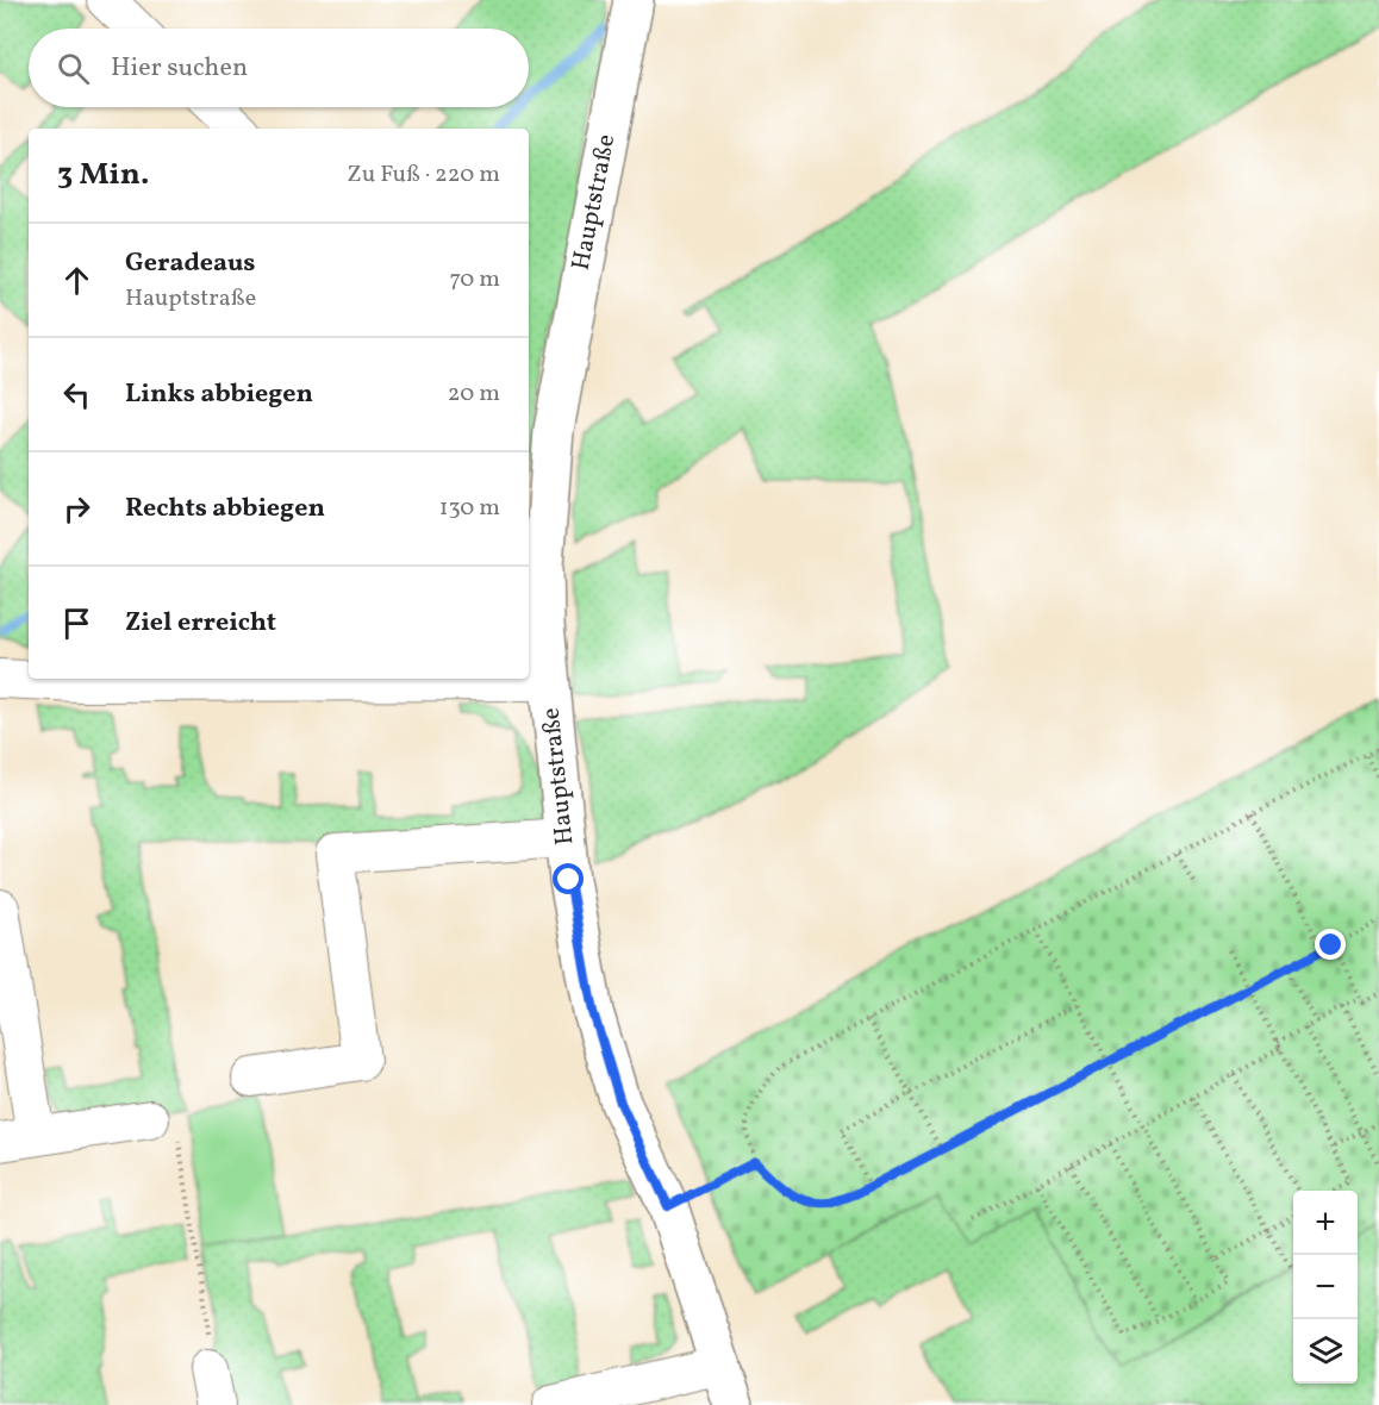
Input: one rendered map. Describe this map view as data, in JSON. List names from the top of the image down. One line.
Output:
{"streets":{"main road":["Hauptstraße"]},"page":{"search":"Hier suchen","heading":["3 Min.","Zu Fuß · 220 m"],"list":[["Geradeaus","Hauptstraße","70 m"],["Links abbiegen","20 m"],["Rechts abbiegen","130 m"],"Ziel erreicht"],"map_buttons":["+","−"]}}
